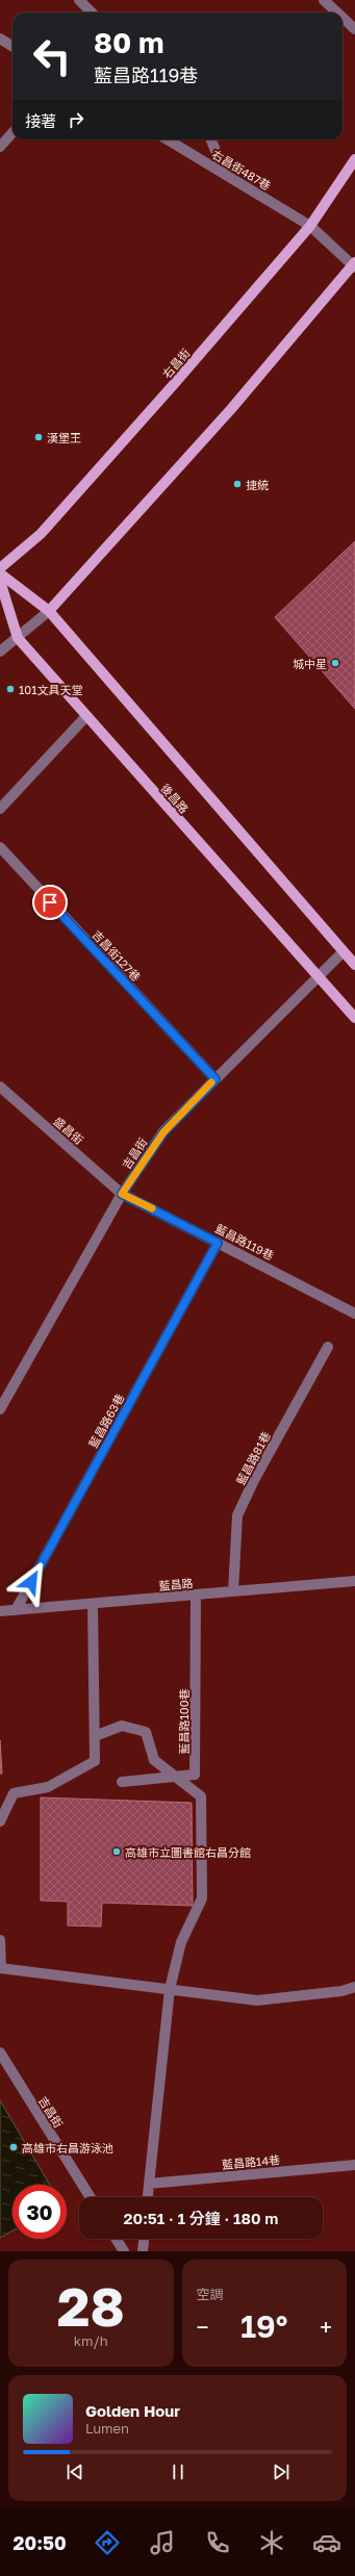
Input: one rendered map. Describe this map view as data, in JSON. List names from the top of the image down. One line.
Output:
{"streets":{"main road":["右昌街","後昌路"],"street":["右昌街487巷","吉昌街127巷","盛昌街","吉昌街","藍昌路119巷","藍昌路63巷","藍昌路81巷","藍昌路","藍昌路100巷","藍昌路14巷"]},"crossings":[["右昌街487巷","右昌街"],["後昌路","吉昌街"],["吉昌街127巷","吉昌街"],["盛昌街","吉昌街"],["盛昌街","藍昌路119巷"],["吉昌街","藍昌路119巷"],["藍昌路119巷","藍昌路63巷"],["藍昌路63巷","藍昌路"],["藍昌路81巷","藍昌路"],["藍昌路","藍昌路100巷"]],"places":["漢堡王","捷統","城中星","101文具天堂","高雄市立圖書館右昌分館","高雄市右昌游泳池"],"page":{"turn":["80 m","藍昌路119巷"],"then":"接著","limit":"30","trip":"20:51 · 1 分鐘 · 180 m","tile":[["28","km/h"],"空調"],"heat":["−","19°","+"],"song":["Golden Hour","Lumen"],"tabs":"20:50"}}
